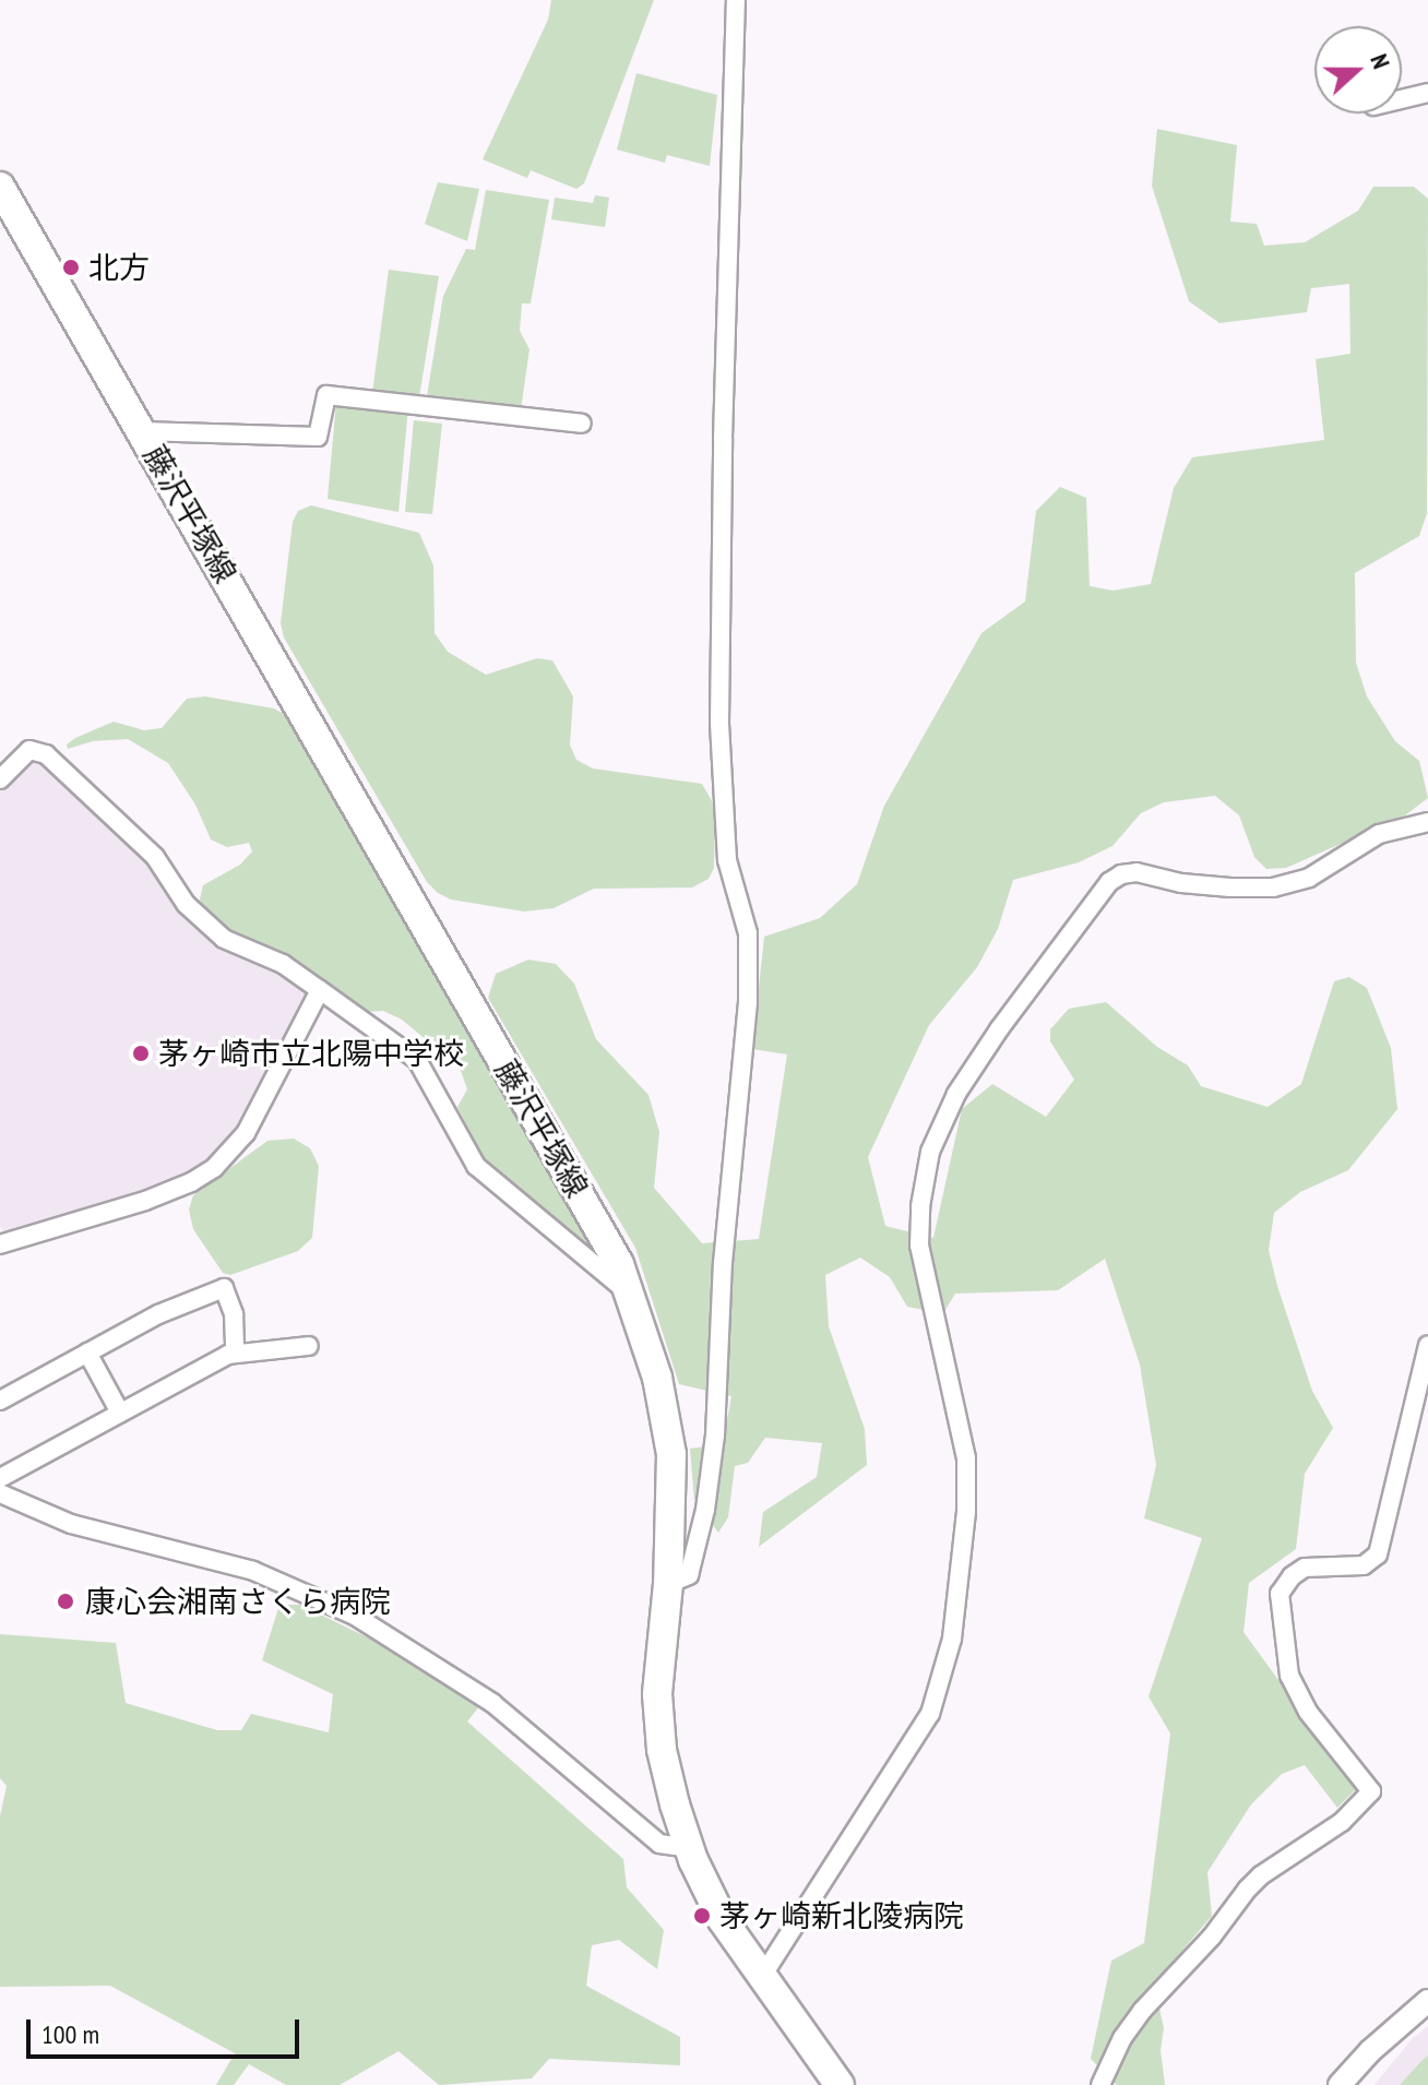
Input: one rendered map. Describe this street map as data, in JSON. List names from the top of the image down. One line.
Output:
{"streets":{"main road":["藤沢平塚線"]},"places":["北方","茅ヶ崎市立北陽中学校","康心会湘南さくら病院","茅ヶ崎新北陵病院"],"scale_bar":"100 m","north":"right"}
